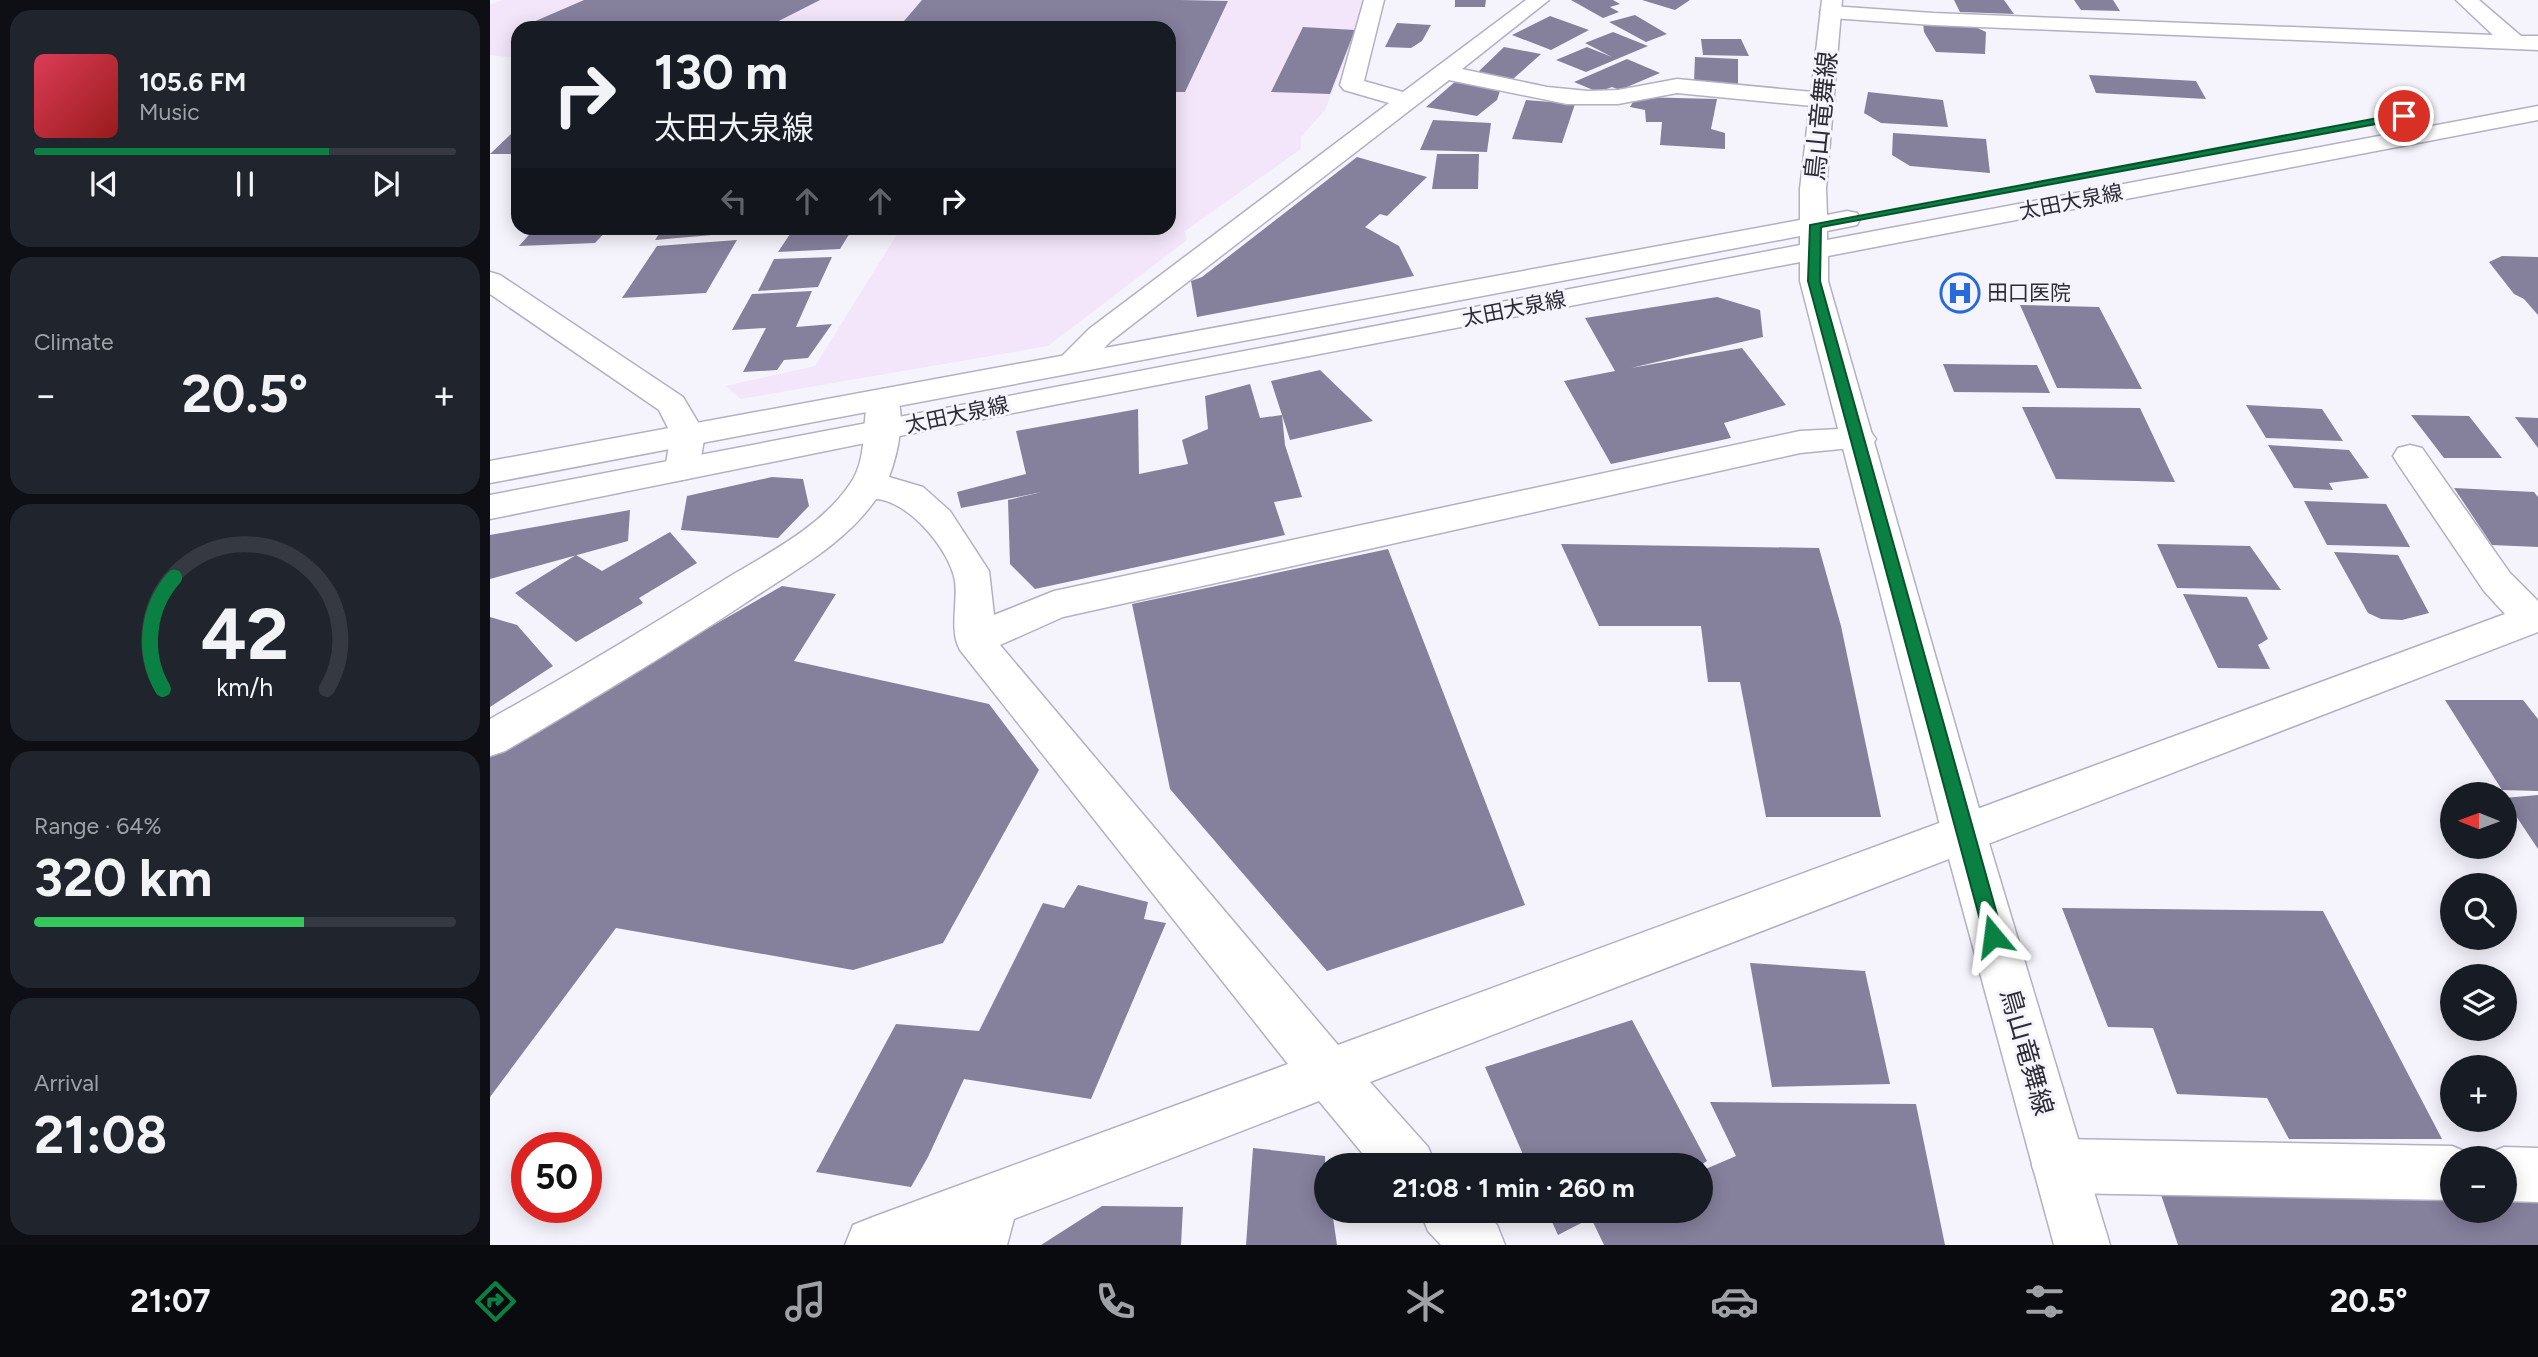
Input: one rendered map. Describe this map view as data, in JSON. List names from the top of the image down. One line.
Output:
{"streets":{"main road":["鳥山竜舞線","太田大泉線"]},"crossings":[["鳥山竜舞線","太田大泉線"]],"places":{"hospital":["田口医院"]},"north":"left","page":{"turn":["130 m","太田大泉線"],"song":["105.6 FM","Music"],"tile":["Climate",["Range · 64%","320 km"],["Arrival","21:08"]],"heat":["−","20.5°","+"],"map_buttons":["+","−"],"limit":"50","trip":"21:08 · 1 min · 260 m","tabs":["21:07","20.5°"],"gauge":["42","km/h"]}}
